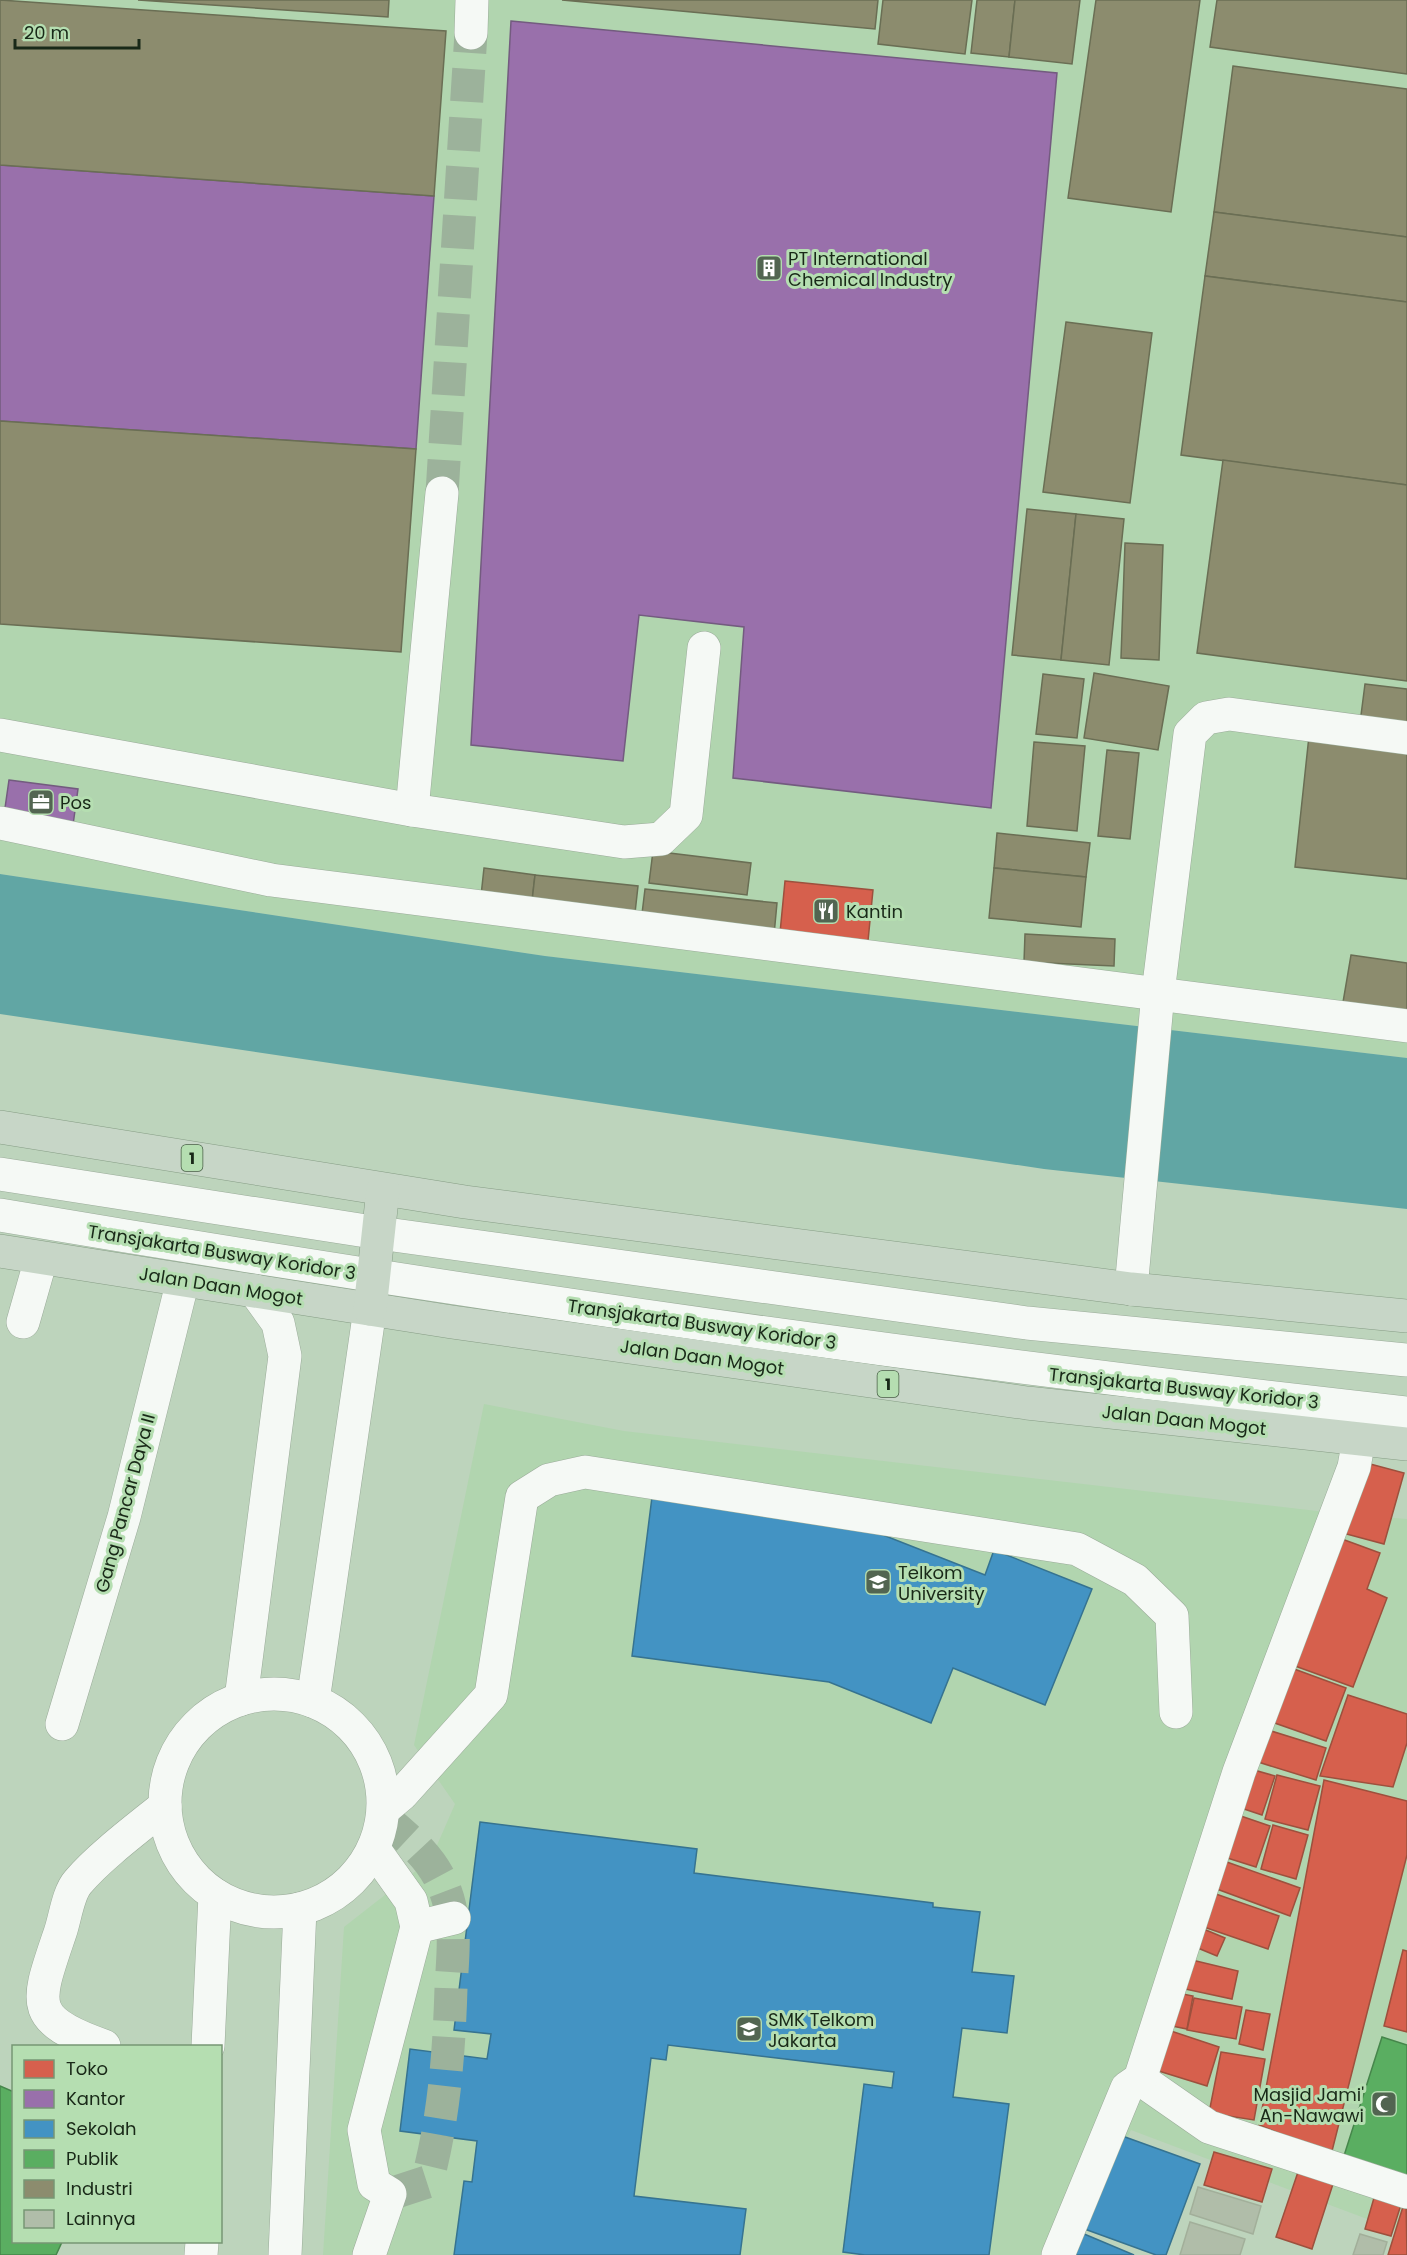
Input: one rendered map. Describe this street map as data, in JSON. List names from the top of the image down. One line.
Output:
{"streets":{"highway":["1","Jalan Daan Mogot"],"street":["Transjakarta Busway Koridor 3","Gang Pancar Daya II"]},"crossings":[["Jalan Daan Mogot","Gang Pancar Daya II"]],"places":{"building":["PT International Chemical Industry"],"office":["Pos"],"restaurant":["Kantin"],"school or university":["Telkom University","SMK Telkom Jakarta"],"mosque":["Masjid Jami' An-Nawawi"]},"legend":["Toko","Kantor","Sekolah","Publik","Industri","Lainnya"],"scale_bar":"20 m"}
